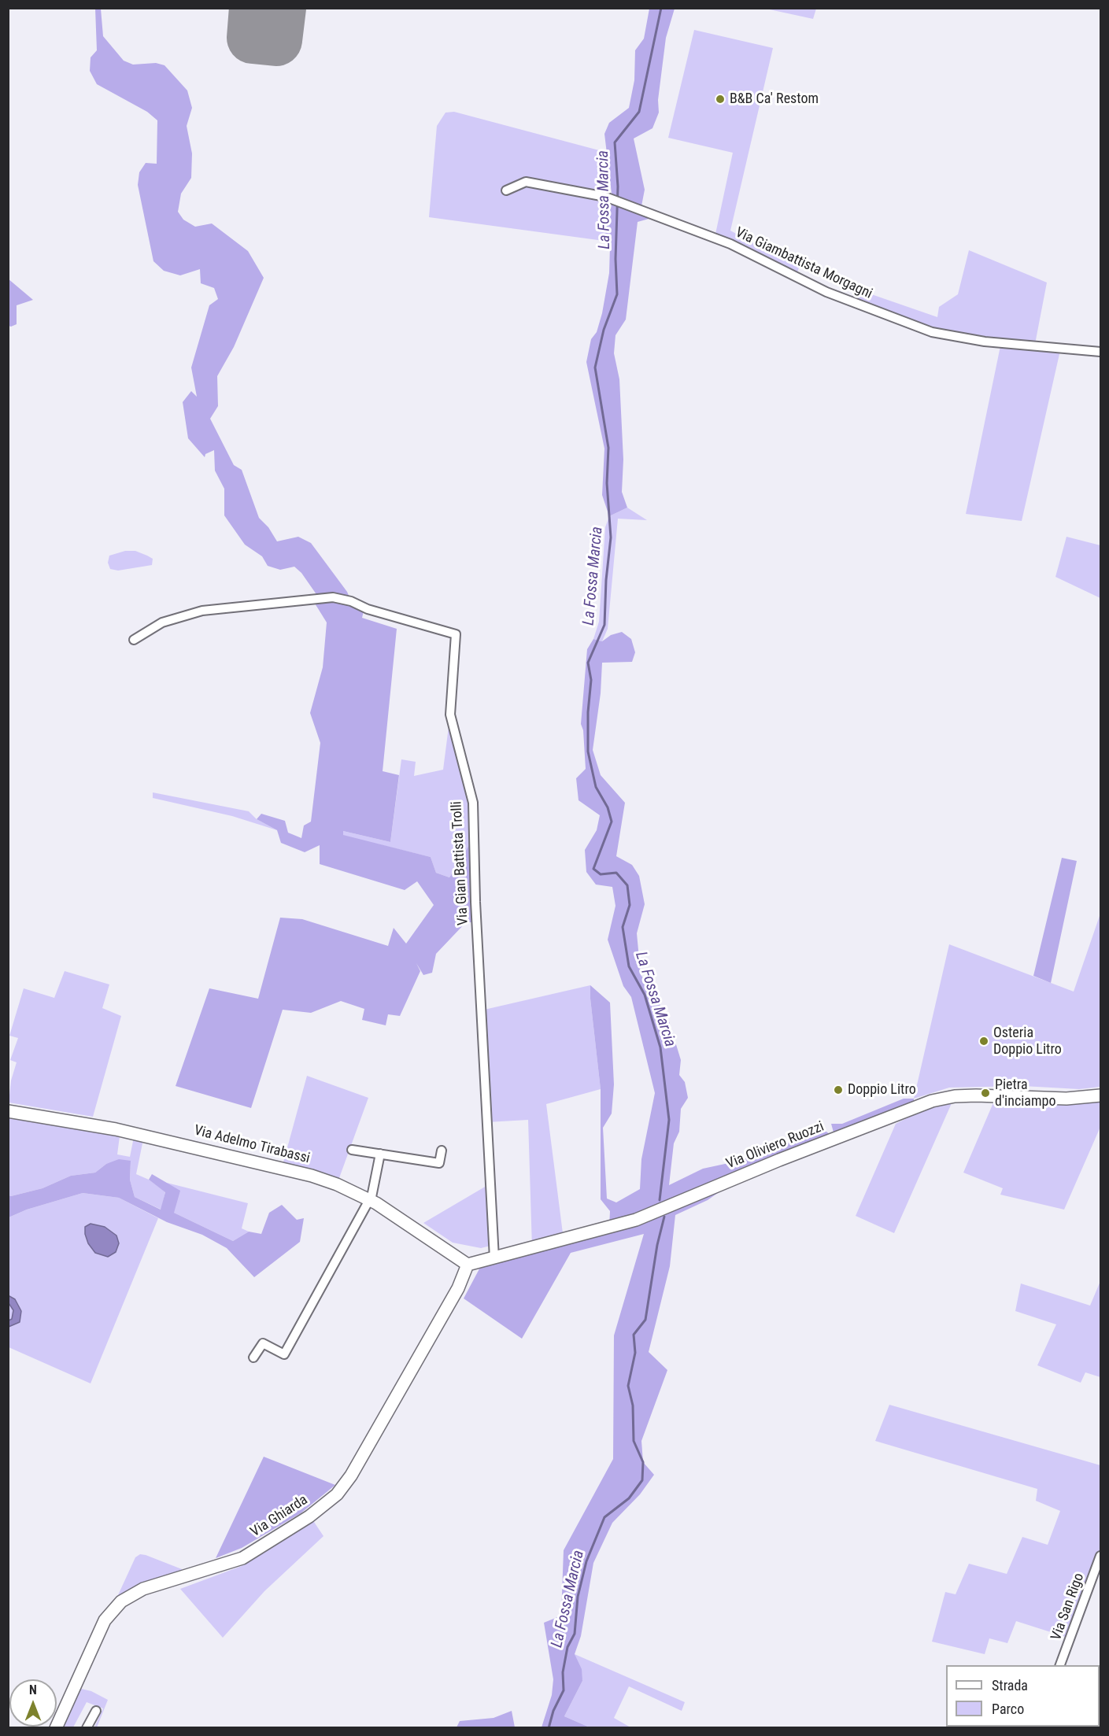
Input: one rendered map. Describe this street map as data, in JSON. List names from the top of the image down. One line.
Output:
{"streets":{"street":["Via Giambattista Morgagni","Via Gian Battista Trolli","Via Adelmo Tirabassi","Via Oliviero Ruozzi","Via Ghiarda","Via San Rigo"]},"crossings":[["Via Gian Battista Trolli","Via Oliviero Ruozzi"],["Via Adelmo Tirabassi","Via Oliviero Ruozzi"],["Via Adelmo Tirabassi","Via Ghiarda"],["Via Oliviero Ruozzi","Via Ghiarda"]],"water":["La Fossa Marcia"],"places":["B&B Ca' Restom","Osteria Doppio Litro","Doppio Litro","Pietra d'inciampo"],"legend":["Strada","Parco"],"north":"top"}
